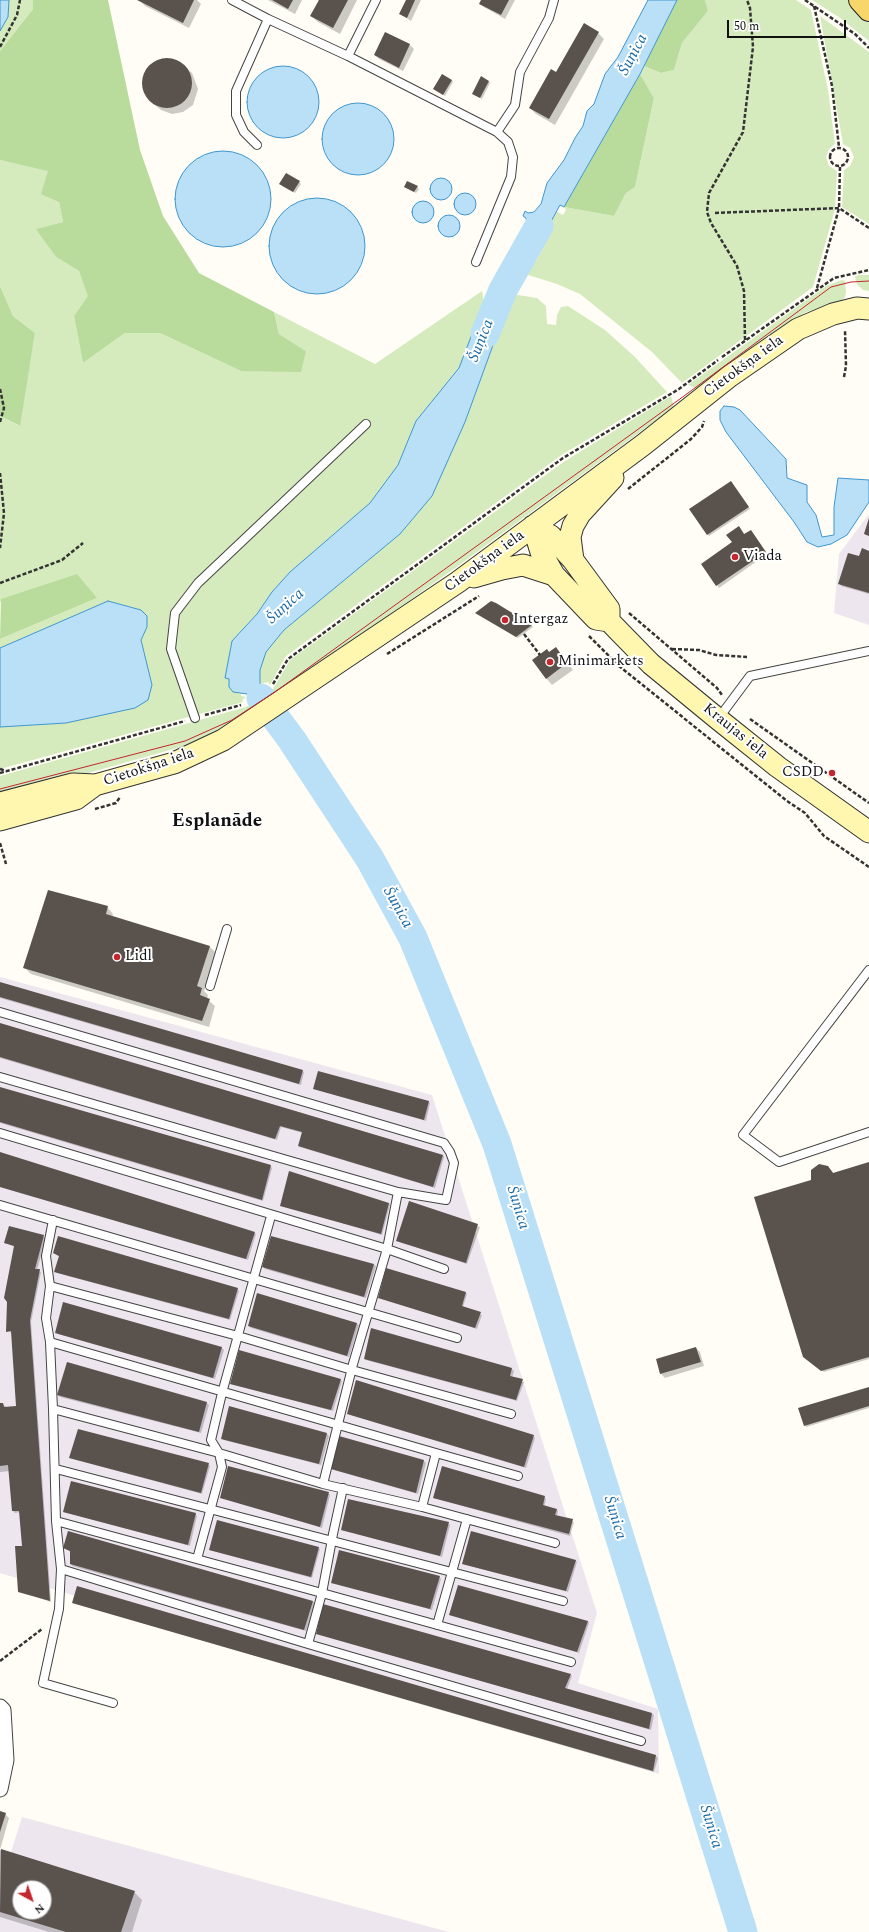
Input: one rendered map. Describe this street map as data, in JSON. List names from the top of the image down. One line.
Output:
{"streets":{"street":["Cietokšņa iela","Kraujas iela"]},"crossings":[["Cietokšņa iela","Kraujas iela"]],"districts":["Esplanāde"],"water":["Šuņica"],"places":["Viada","Intergaz","Minimarkets","CSDD","Lidl"],"scale_bar":"50 m","north":"bottom right"}
